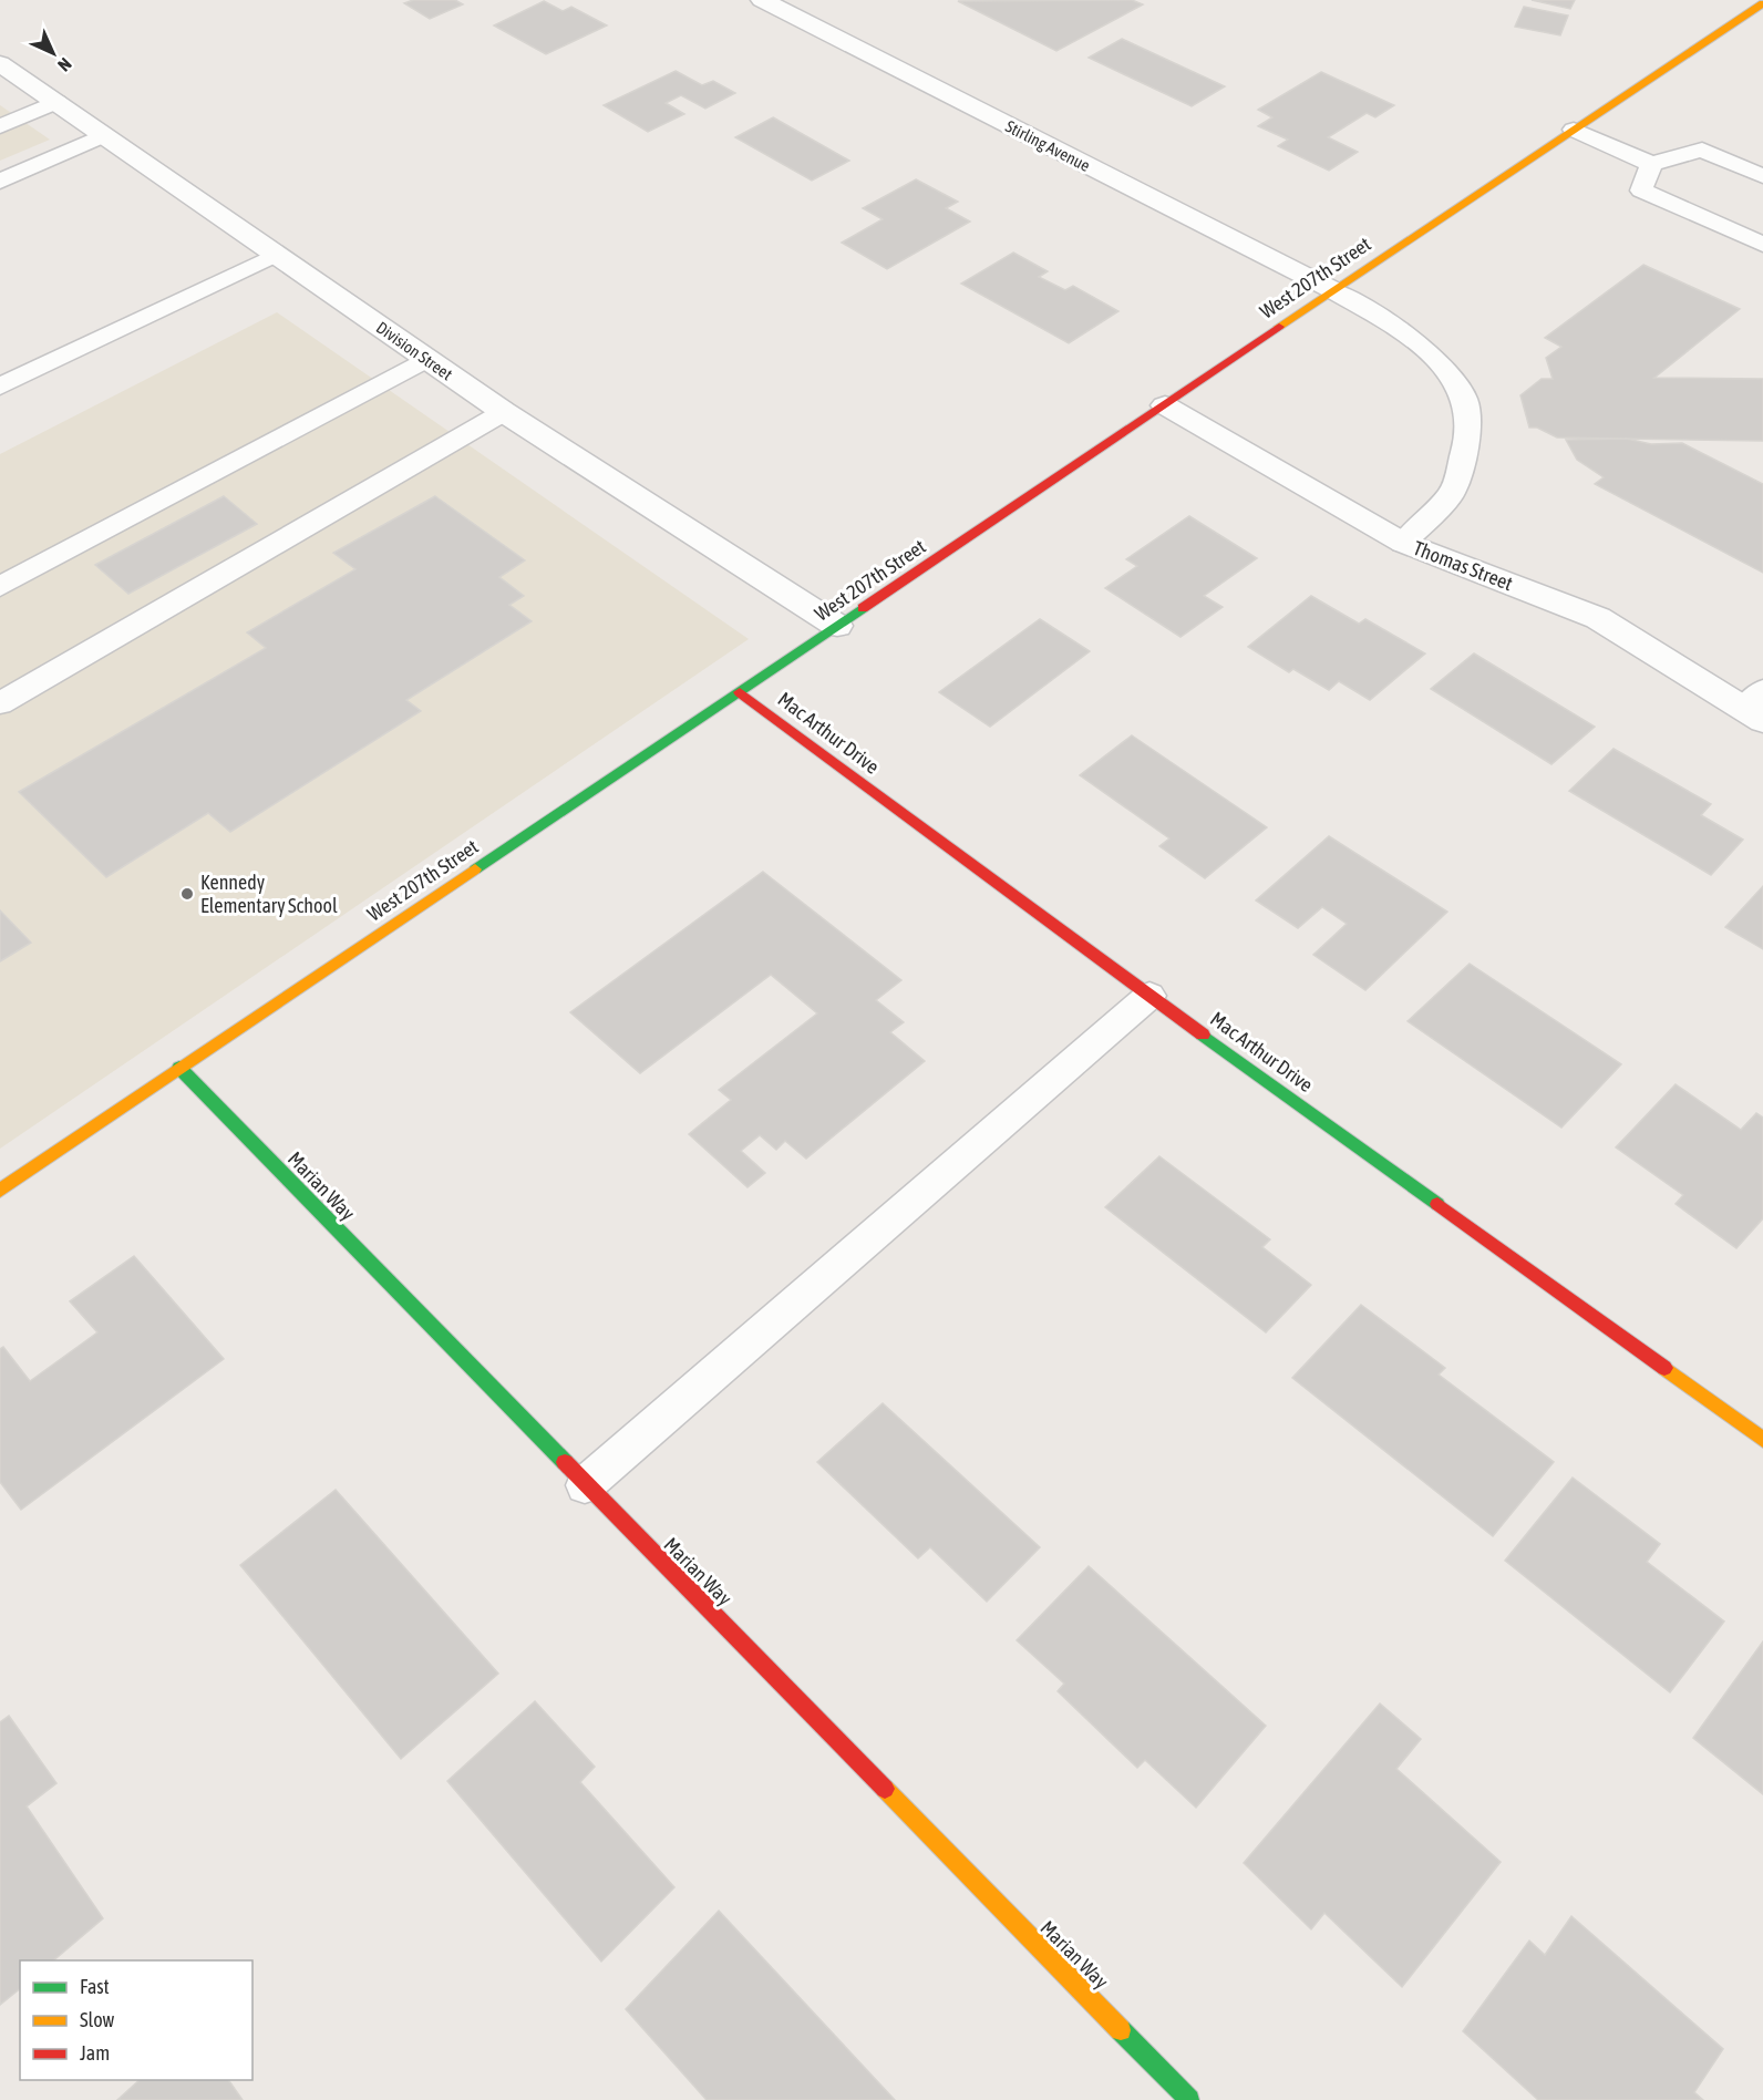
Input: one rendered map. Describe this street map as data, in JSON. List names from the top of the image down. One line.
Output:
{"streets":{"street":["Stirling Avenue","West 207th Street","Division Street","Thomas Street","Mac Arthur Drive","Marian Way"]},"crossings":[["Stirling Avenue","West 207th Street"],["West 207th Street","Division Street"],["West 207th Street","Thomas Street"],["West 207th Street","Mac Arthur Drive"],["West 207th Street","Marian Way"]],"places":["Kennedy Elementary School"],"legend":["Fast","Slow","Jam"],"north":"bottom right"}
